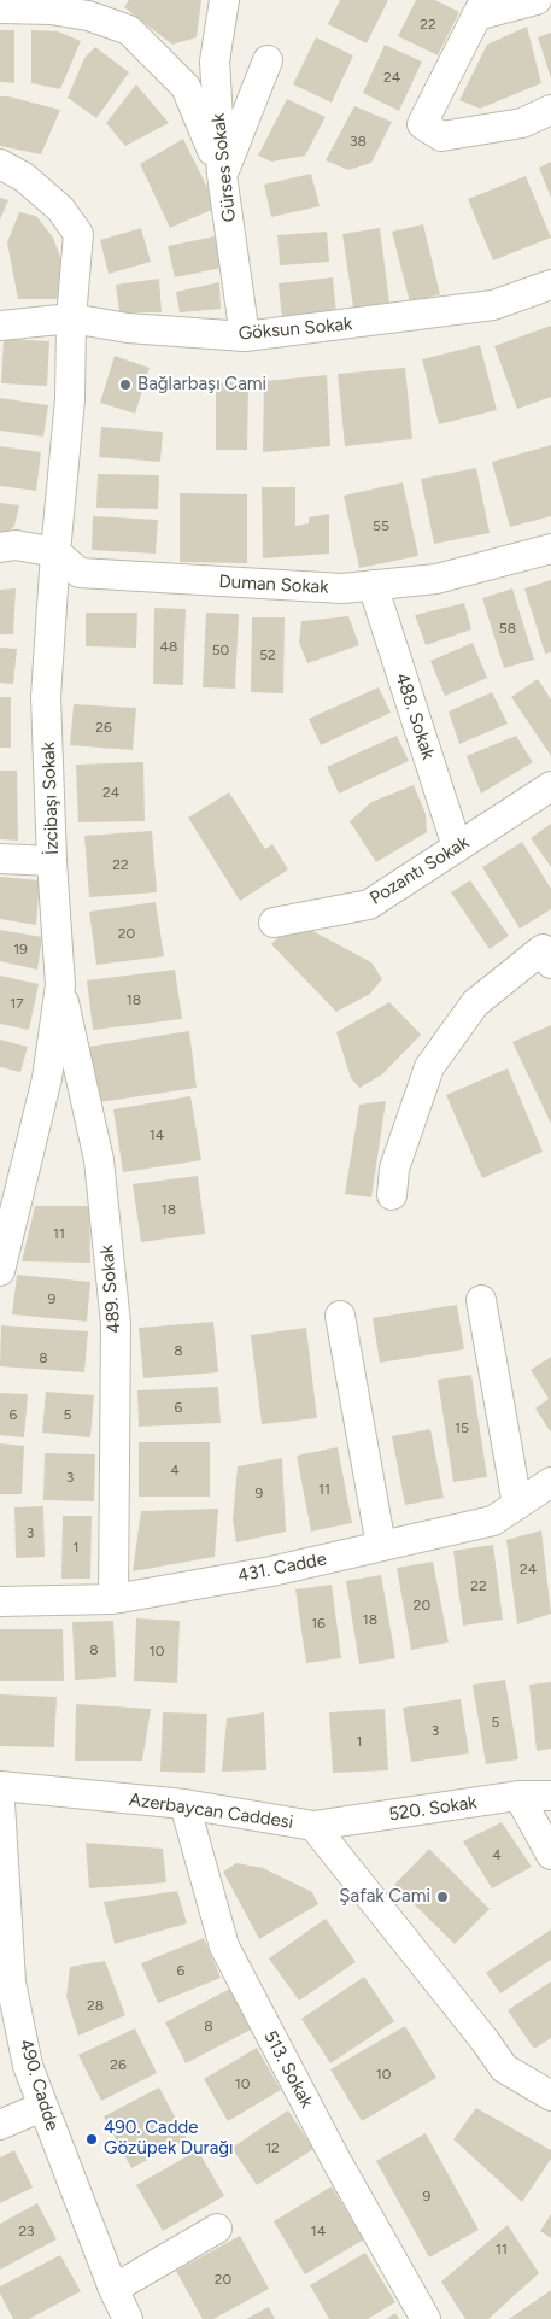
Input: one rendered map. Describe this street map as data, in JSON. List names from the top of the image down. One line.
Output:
{"streets":{"street":["Gürses Sokak","Göksun Sokak","Duman Sokak","488. Sokak","İzcibaşı Sokak","Pozantı Sokak","489. Sokak","431. Cadde","520. Sokak","Azerbaycan Caddesi","513. Sokak","490. Cadde"]},"crossings":[["Gürses Sokak","Göksun Sokak"],["Göksun Sokak","İzcibaşı Sokak"],["Duman Sokak","488. Sokak"],["Duman Sokak","İzcibaşı Sokak"],["488. Sokak","Pozantı Sokak"],["İzcibaşı Sokak","489. Sokak"],["489. Sokak","431. Cadde"],["520. Sokak","Azerbaycan Caddesi"],["Azerbaycan Caddesi","513. Sokak"]],"places":["Bağlarbaşı Cami","Şafak Cami","490. Cadde Gözüpek Durağı"],"house_numbers":["22","24","38","55","58","48","50","52","26","24","22","20","19","18","17","14","18","11","9","8","8","6","6","5","15","4","3","11","9","3","1","24","22","20","18","16","8","10","5","3","1","4","6","28","8","26","10","10","12","9","23","14","11","20"]}
